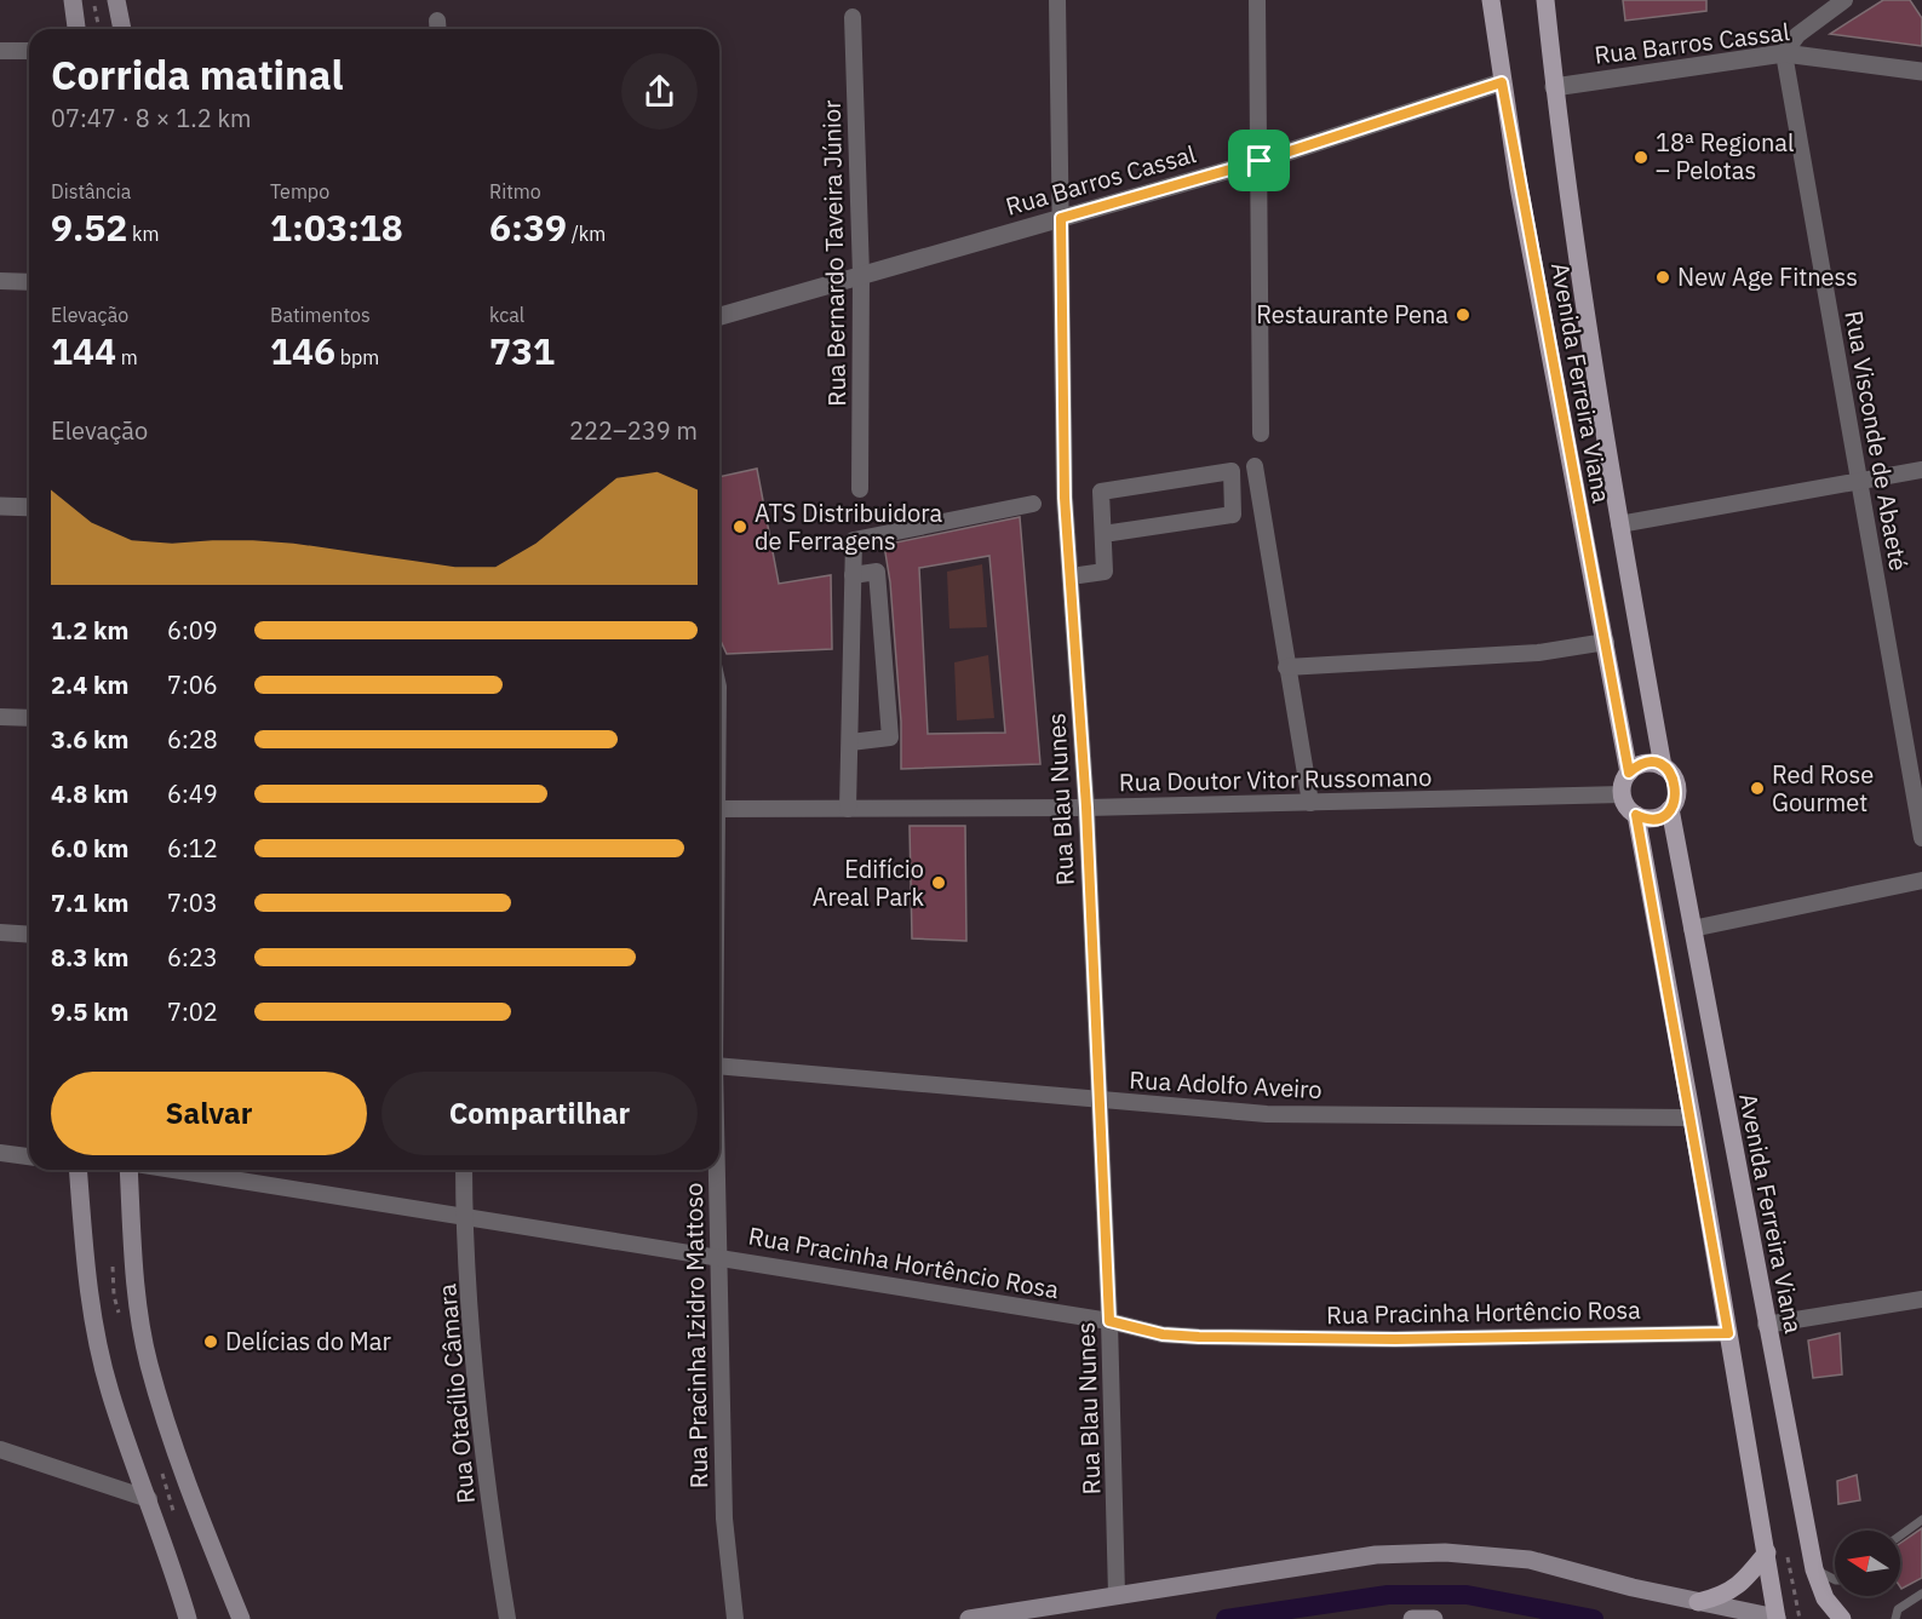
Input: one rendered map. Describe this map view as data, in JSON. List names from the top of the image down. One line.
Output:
{"streets":{"main road":["Avenida Ferreira Viana"],"street":["Rua Barros Cassal","Rua Bernardo Taveira Júnior","Rua Visconde de Abaeté","Rua Doutor Vitor Russomano","Rua Blau Nunes","Rua Adolfo Aveiro","Rua Pracinha Hortêncio Rosa","Rua Pracinha Izidro Mattoso","Rua Otacílio Câmara"]},"crossings":[["Rua Barros Cassal","Rua Bernardo Taveira Júnior"],["Rua Barros Cassal","Avenida Ferreira Viana"],["Rua Barros Cassal","Rua Visconde de Abaeté"],["Rua Barros Cassal","Rua Blau Nunes"],["Avenida Ferreira Viana","Rua Doutor Vitor Russomano"],["Rua Doutor Vitor Russomano","Rua Blau Nunes"],["Rua Blau Nunes","Rua Adolfo Aveiro"],["Rua Blau Nunes","Rua Pracinha Hortêncio Rosa"],["Rua Pracinha Hortêncio Rosa","Rua Pracinha Izidro Mattoso"],["Rua Pracinha Hortêncio Rosa","Rua Otacílio Câmara"]],"places":["18ª Regional – Pelotas","New Age Fitness","Restaurante Pena","ATS Distribuidora de Ferragens","Red Rose Gourmet","Edifício Areal Park","Delícias do Mar"],"north":"left","page":{"heading":["Corrida matinal","07:47 · 8 × 1.2 km"],"stats":[["Distância","9.52 km"],["Tempo","1:03:18"],["Ritmo","6:39 /km"],["Elevação","144 m"],["Batimentos","146 bpm"],["kcal","731"]],"chart":["Elevação","222–239 m"],"list":[{"name":"1.2 km","note":"6:09"},{"name":"2.4 km","note":"7:06"},{"name":"3.6 km","note":"6:28"},{"name":"4.8 km","note":"6:49"},{"name":"6.0 km","note":"6:12"},{"name":"7.1 km","note":"7:03"},{"name":"8.3 km","note":"6:23"},{"name":"9.5 km","note":"7:02"}],"buttons":["Salvar","Compartilhar"]}}
